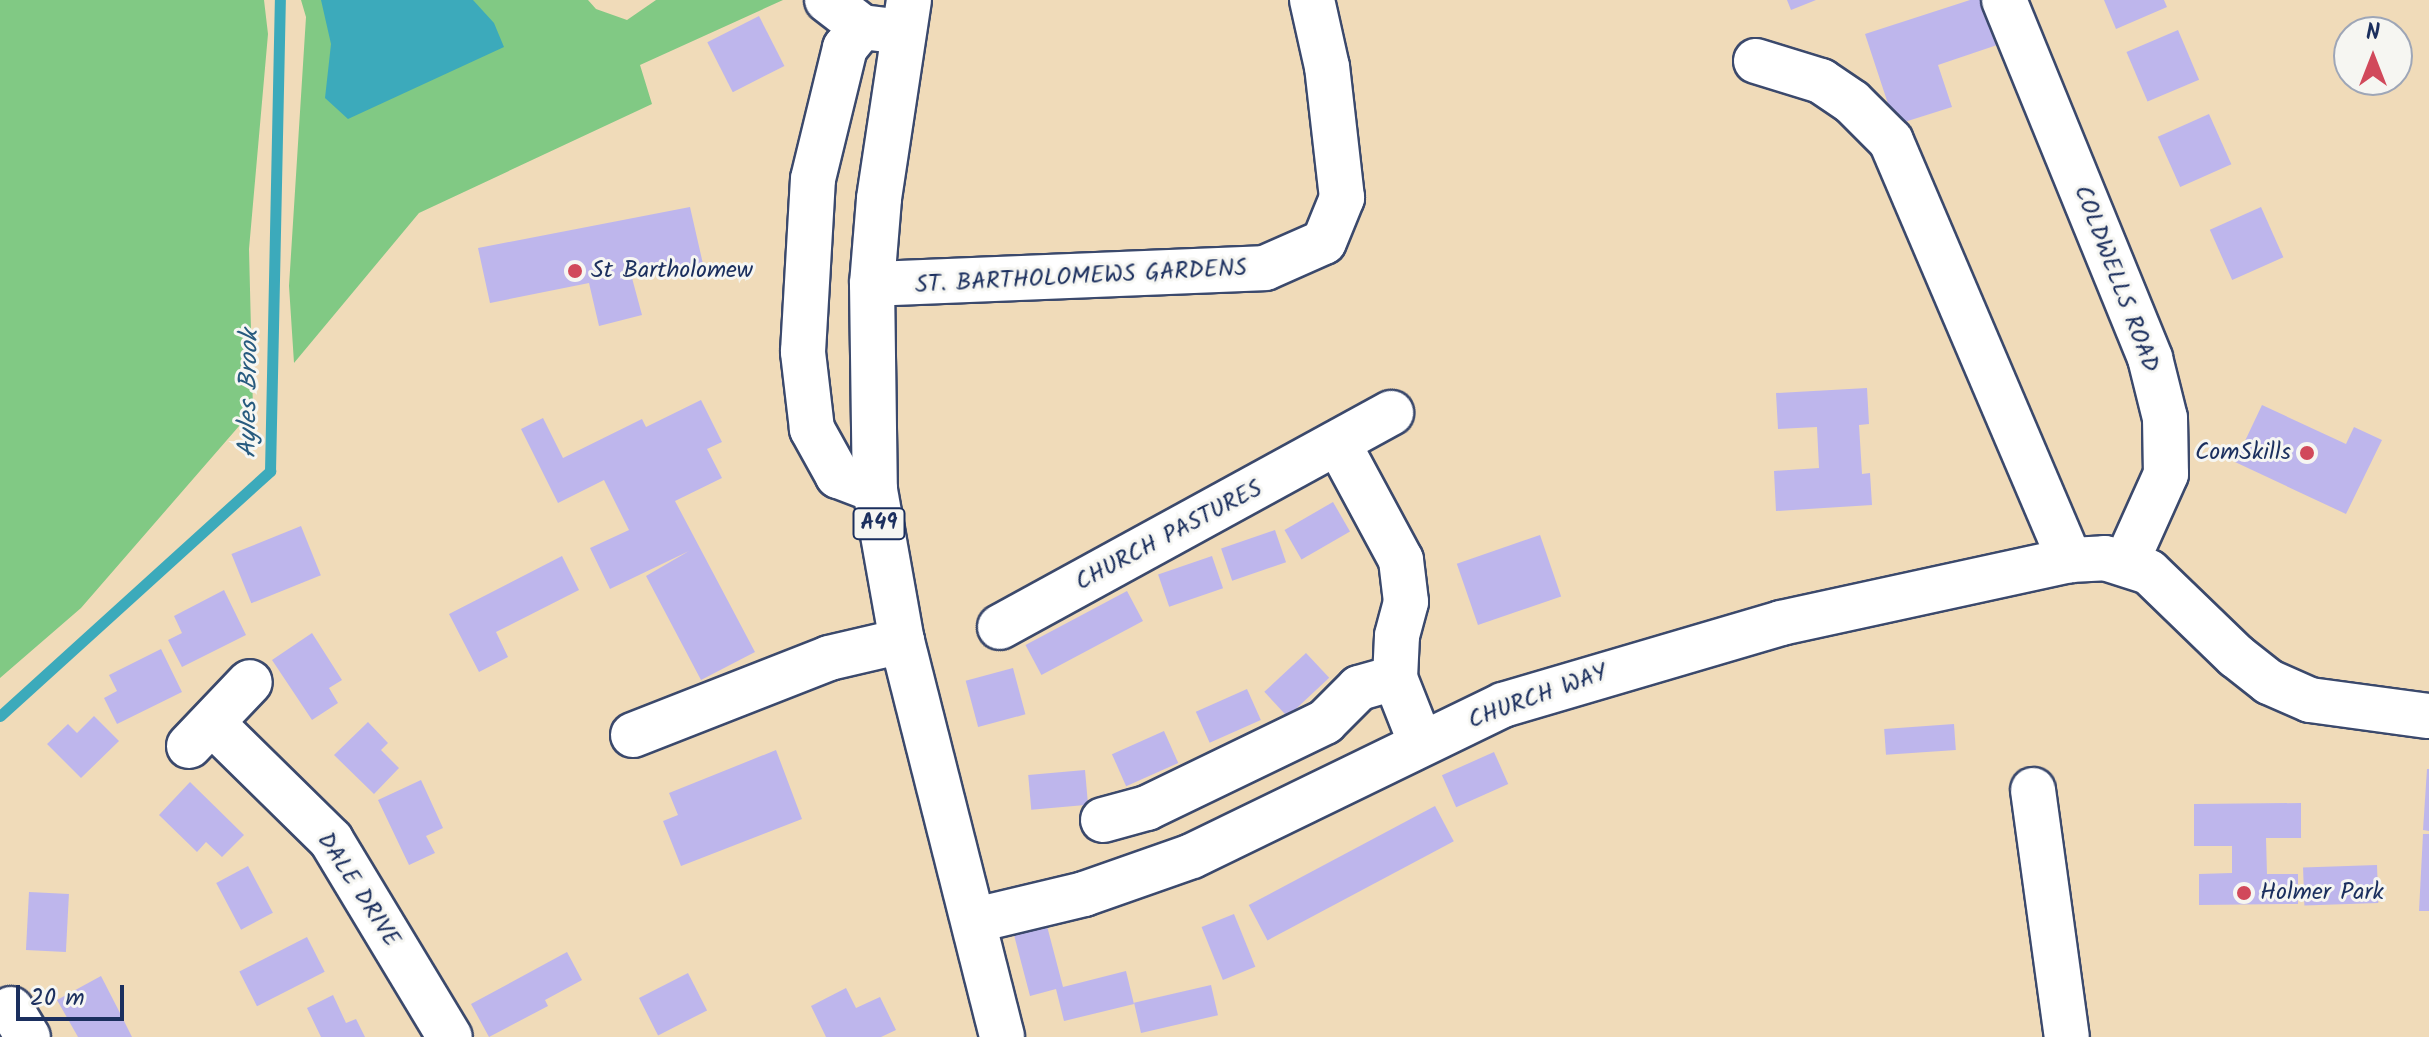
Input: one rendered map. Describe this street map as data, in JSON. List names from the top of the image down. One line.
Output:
{"streets":{"main road":["ST. BARTHOLOMEWS GARDENS","COLDWELLS ROAD","A49","CHURCH PASTURES","CHURCH WAY","DALE DRIVE"]},"crossings":[["ST. BARTHOLOMEWS GARDENS","A49"],["COLDWELLS ROAD","CHURCH WAY"],["A49","CHURCH WAY"]],"water":["Ayles Brook"],"places":["St Bartholomew","ComSkills","Holmer Park"],"scale_bar":"20 m","north":"top"}
